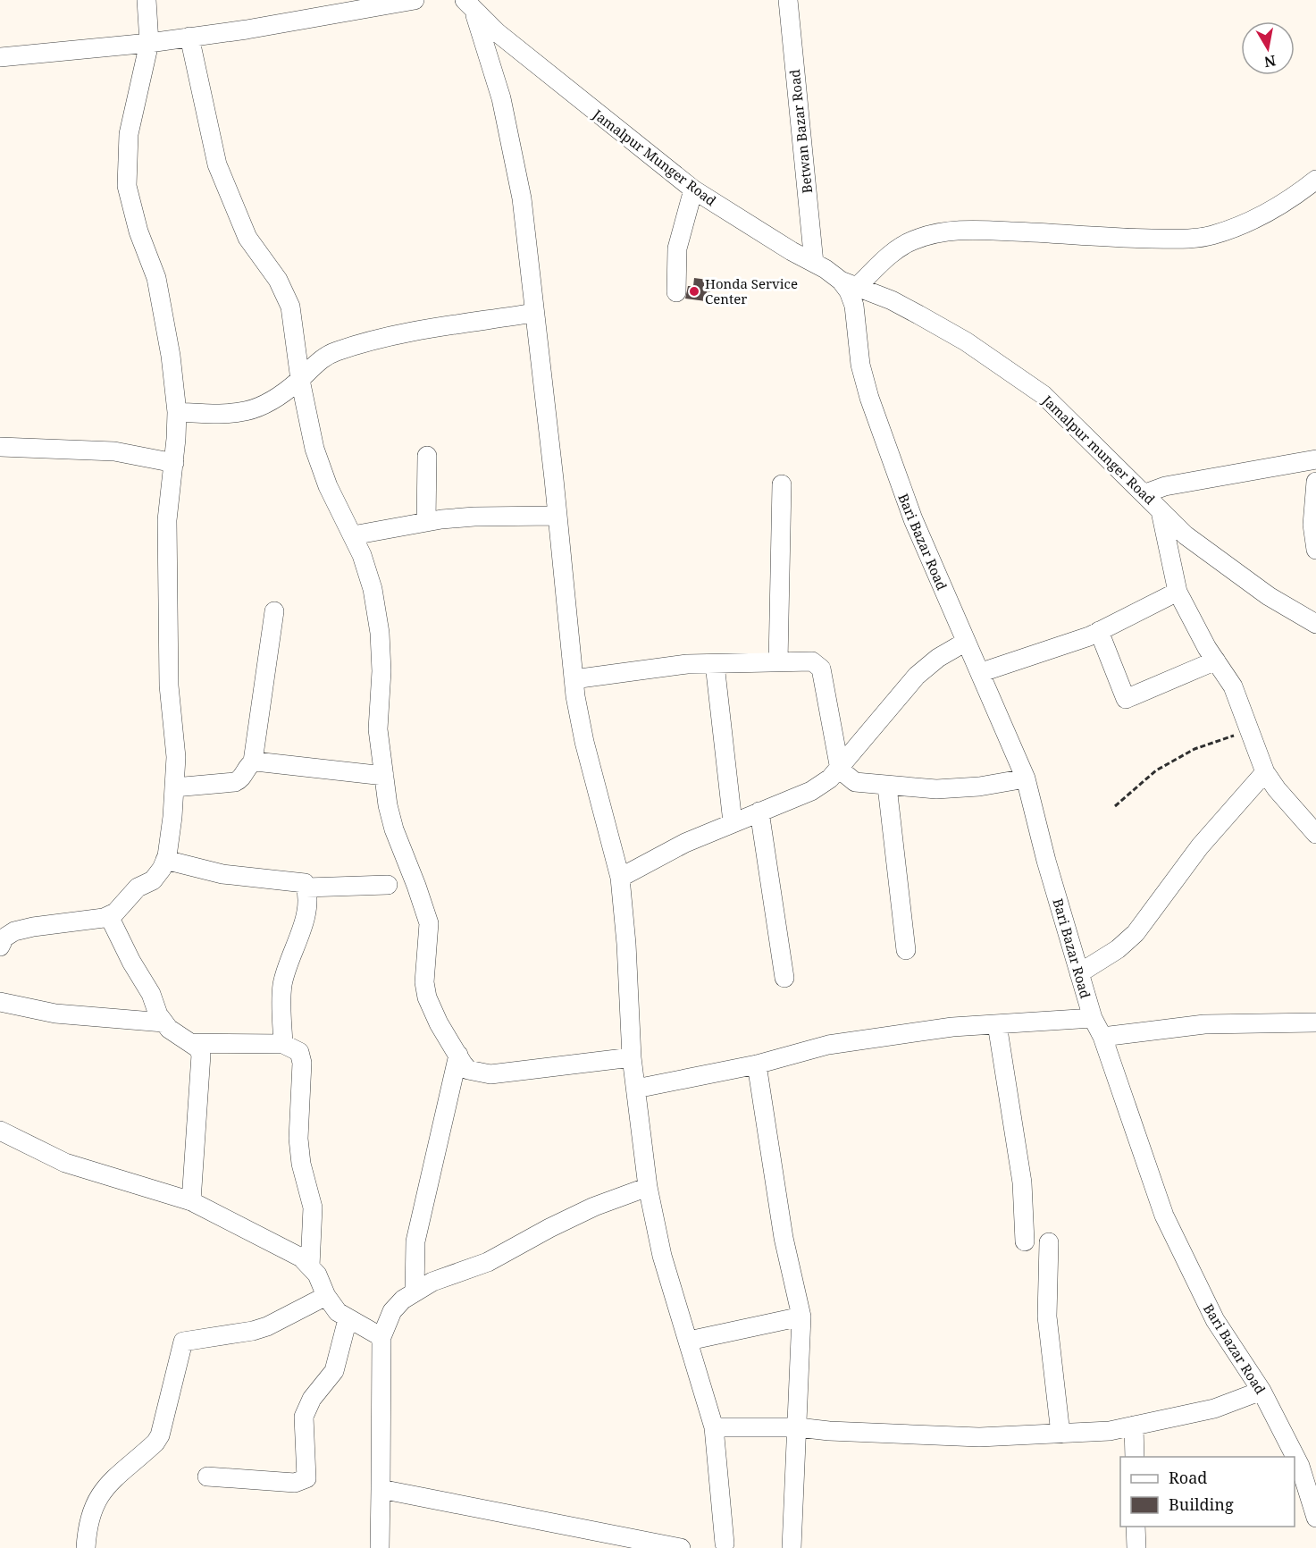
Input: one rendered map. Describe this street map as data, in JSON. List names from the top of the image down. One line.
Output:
{"streets":{"street":["Betwan Bazar Road","Jamalpur Munger Road","Jamalpur munger Road","Bari Bazar Road"]},"crossings":[["Betwan Bazar Road","Jamalpur Munger Road"],["Jamalpur Munger Road","Jamalpur munger Road"],["Jamalpur Munger Road","Bari Bazar Road"]],"places":["Honda Service Center"],"legend":["Road","Building"],"north":"bottom"}
